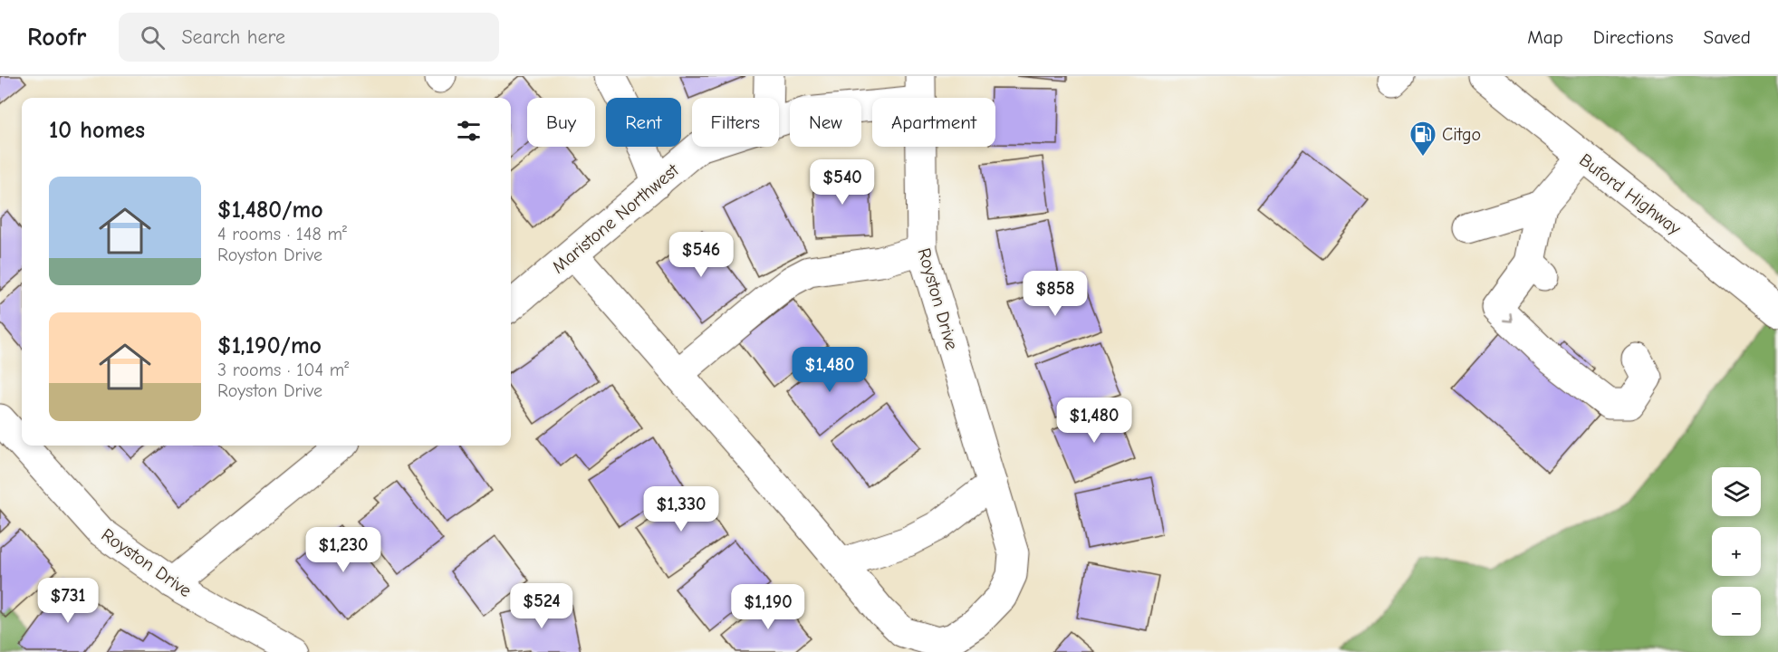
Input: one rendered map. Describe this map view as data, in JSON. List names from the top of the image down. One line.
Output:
{"streets":{"street":["Buford Highway","Maristone Northwest","Royston Drive"]},"crossings":[["Maristone Northwest","Royston Drive"]],"places":{"fuel station":["Citgo"]},"page":{"header":"Roofr","search":"Search here","nav":["Map","Directions","Saved"],"chip":["Buy","Rent","Filters","New","Apartment"],"heading":"10 homes","price":["$540","$546","$858","$1,480","$1,480","$1,330","$1,230","$731","$524","$1,190"],"list":[{"name":"$1,480/mo","note":"4 rooms · 148 m² · Royston Drive"},{"name":"$1,190/mo","note":"3 rooms · 104 m² · Royston Drive"}],"map_buttons":["+","−"]}}
